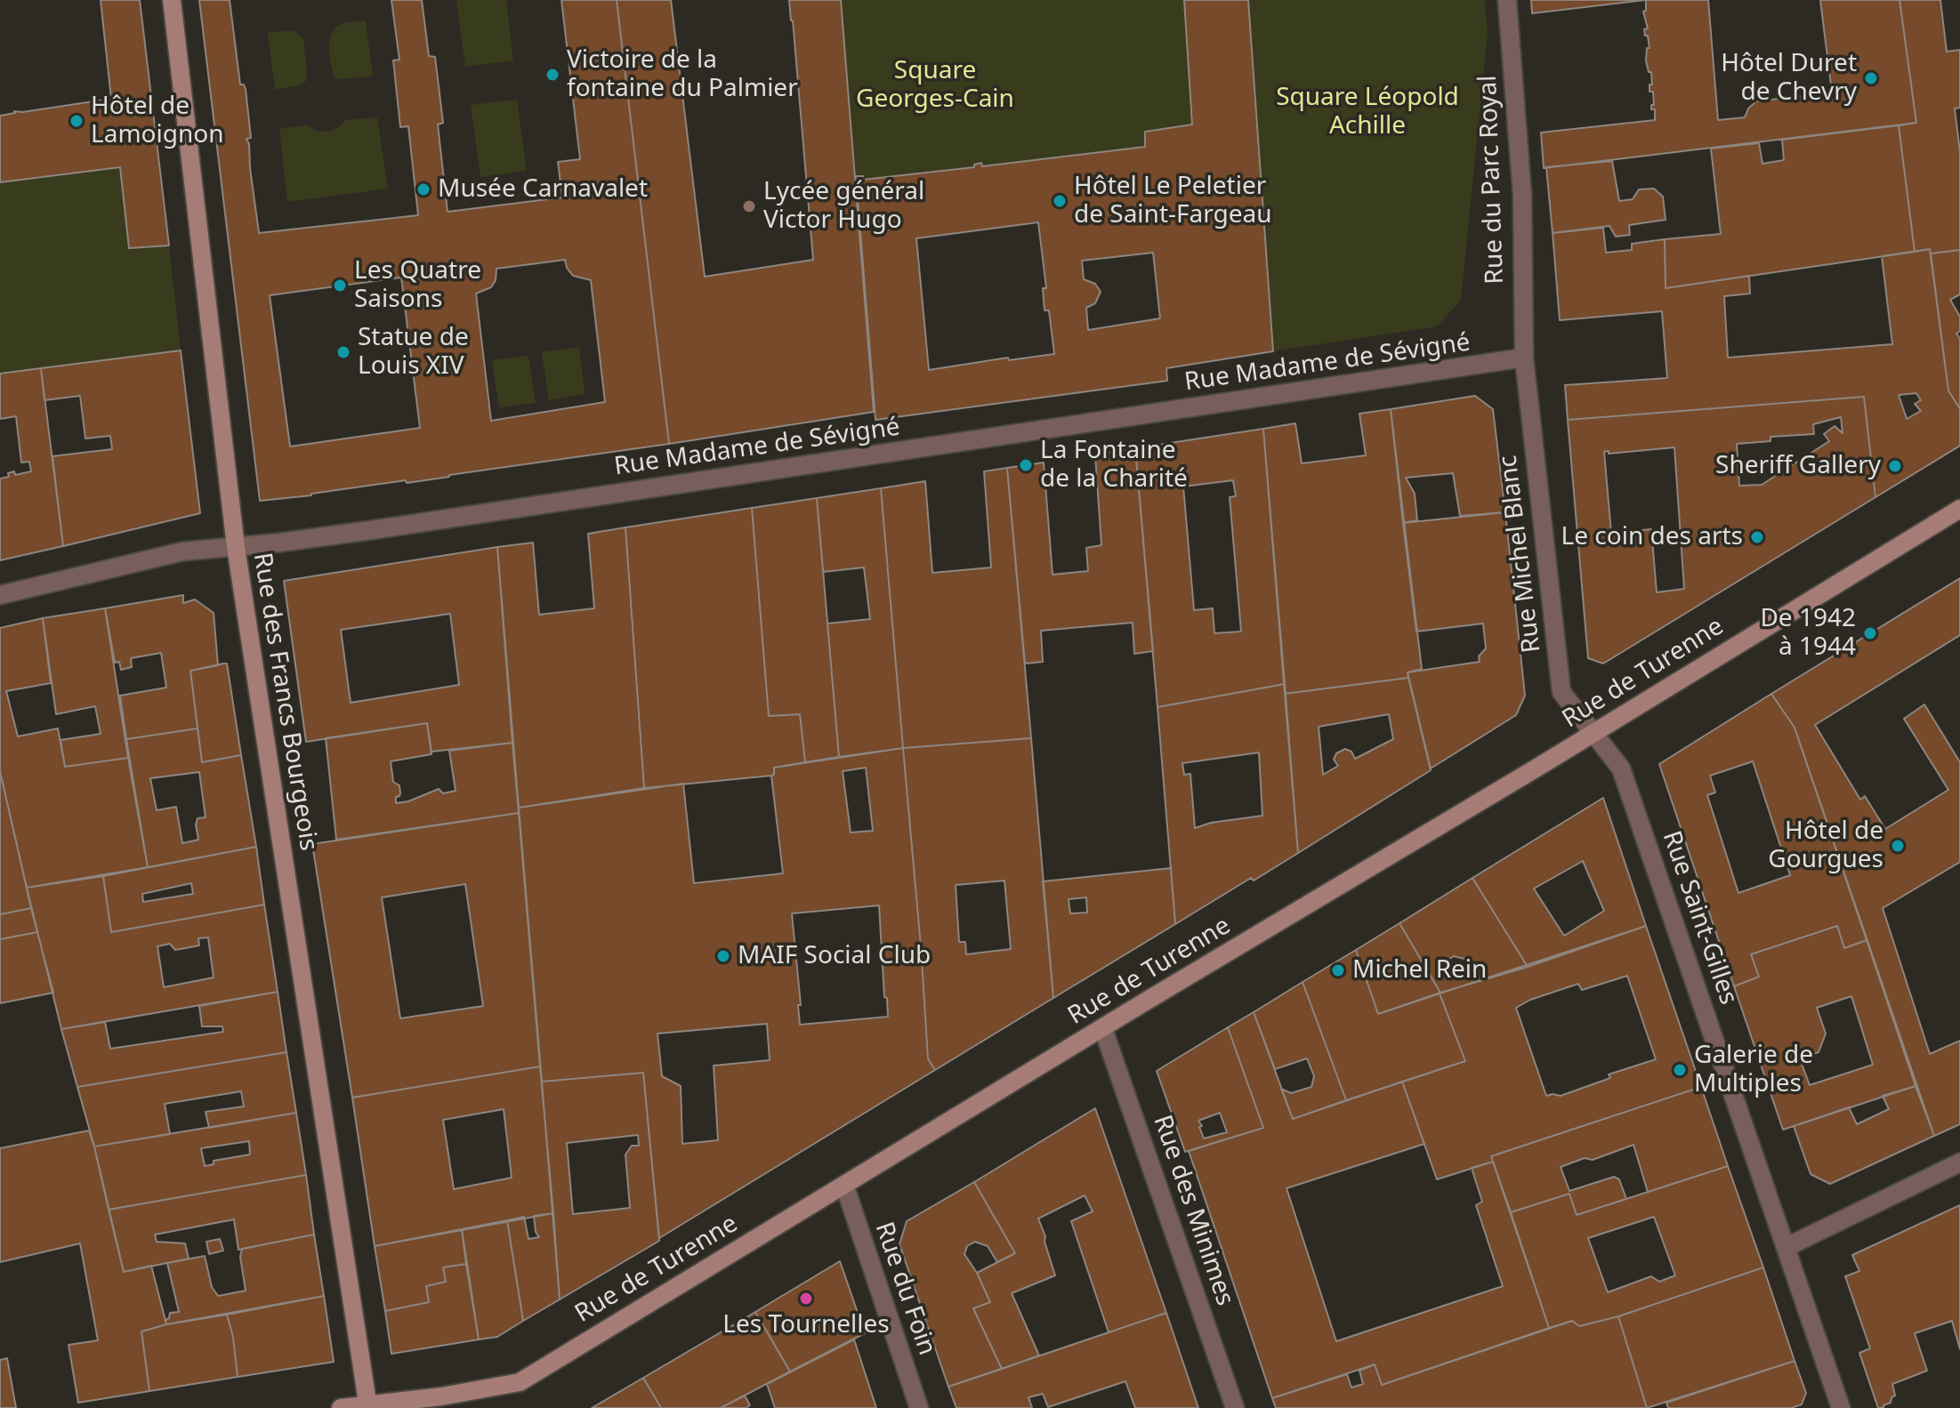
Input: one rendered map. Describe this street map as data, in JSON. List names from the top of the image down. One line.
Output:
{"streets":{"street":["Rue du Parc Royal","Rue Madame de Sévigné","Rue Michel Blanc","Rue de Turenne","Rue des Francs Bourgeois","Rue Saint-Gilles","Rue des Minimes","Rue du Foin"]},"crossings":[["Rue du Parc Royal","Rue Madame de Sévigné"],["Rue du Parc Royal","Rue Michel Blanc"],["Rue Madame de Sévigné","Rue Michel Blanc"],["Rue Madame de Sévigné","Rue des Francs Bourgeois"],["Rue Michel Blanc","Rue de Turenne"],["Rue Michel Blanc","Rue Saint-Gilles"],["Rue de Turenne","Rue des Francs Bourgeois"],["Rue de Turenne","Rue Saint-Gilles"],["Rue de Turenne","Rue des Minimes"],["Rue de Turenne","Rue du Foin"]],"parks":["Square Georges-Cain","Square Léopold Achille"],"places":["Victoire de la fontaine du Palmier","Hôtel Duret de Chevry","Hôtel de Lamoignon","Musée Carnavalet","Hôtel Le Peletier de Saint-Fargeau","Lycée général Victor Hugo","Les Quatre Saisons","Statue de Louis XIV","La Fontaine de la Charité","Sheriff Gallery","Le coin des arts","De 1942 à 1944","Hôtel de Gourgues","MAIF Social Club","Michel Rein","Galerie de Multiples","Les Tournelles"]}
